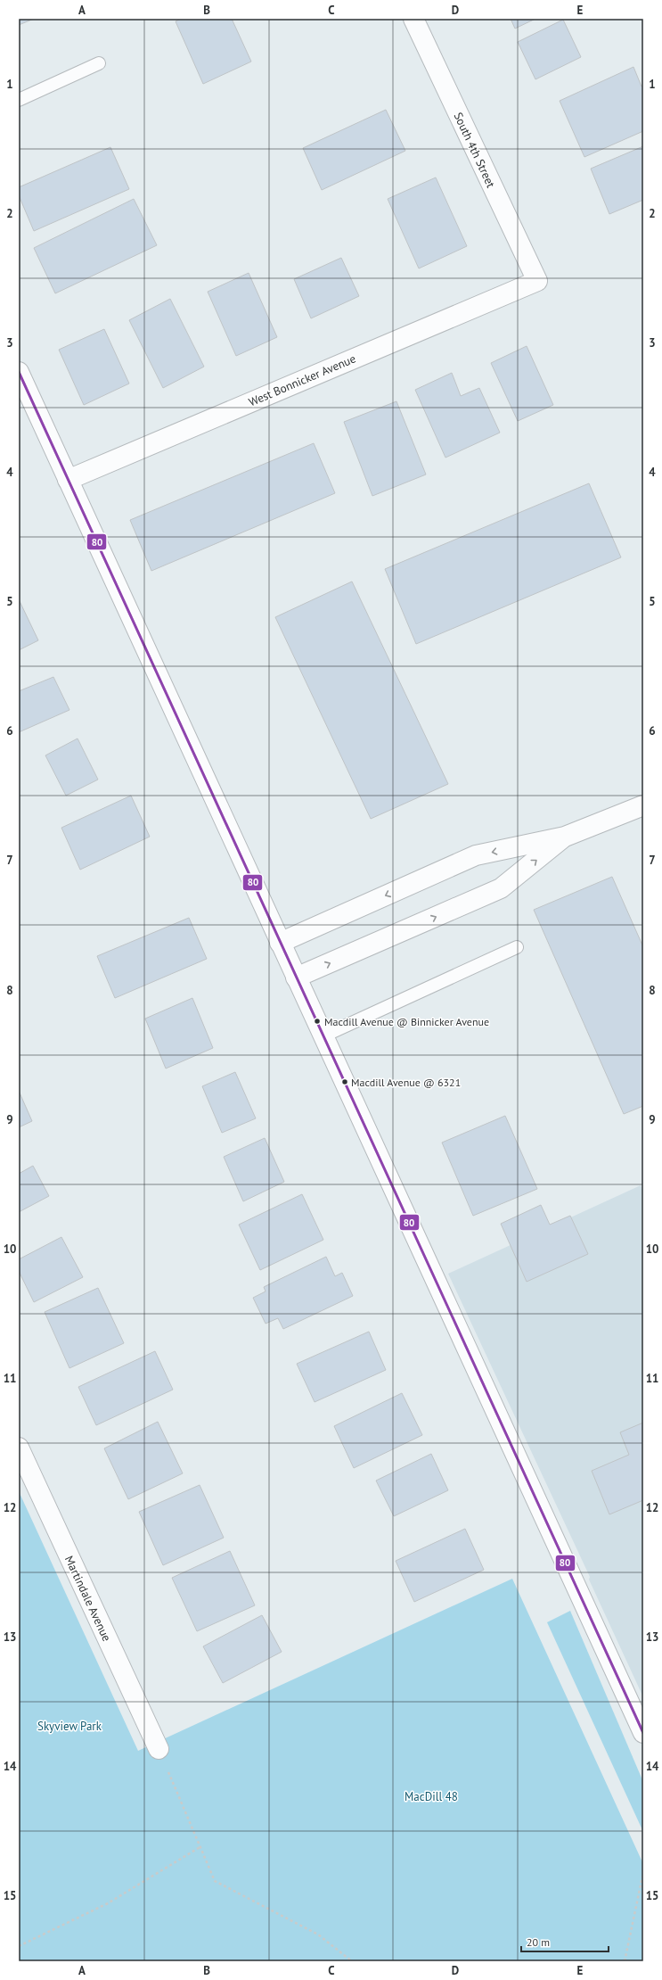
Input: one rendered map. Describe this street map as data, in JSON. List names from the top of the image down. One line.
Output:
{"streets":{"street":["South 4th Street","West Bonnicker Avenue","Martindale Avenue"]},"crossings":[["South 4th Street","West Bonnicker Avenue"]],"parks":["Skyview Park","MacDill 48"],"places":["Macdill Avenue @ Binnicker Avenue","Macdill Avenue @ 6321"],"lines":["transit line 80"],"scale_bar":"20 m","grid":{"columns":["A","B","C","D","E"],"rows":["1","2","3","4","5","6","7","8","9","10","11","12","13","14","15"]}}
